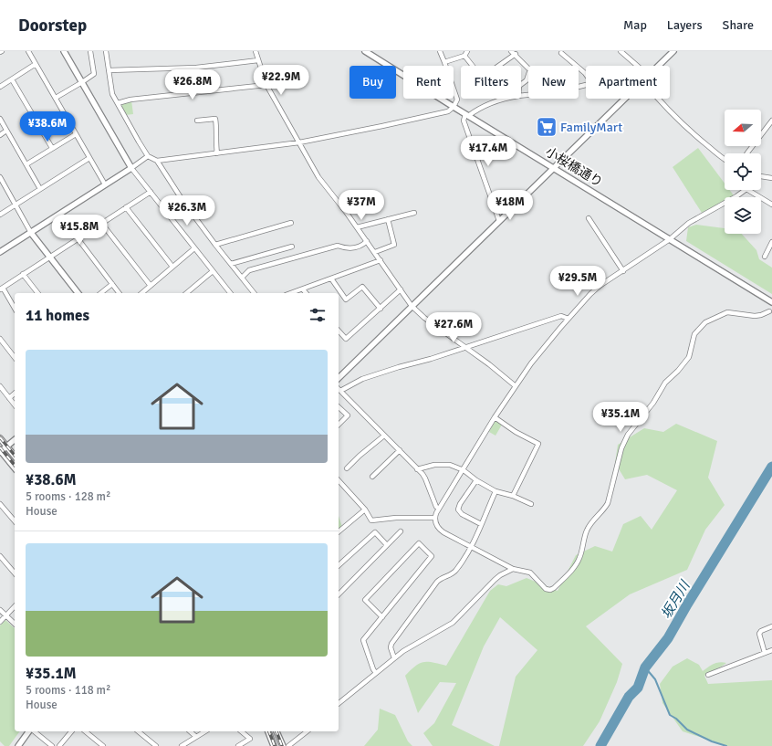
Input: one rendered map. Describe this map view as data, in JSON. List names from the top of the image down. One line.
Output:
{"streets":{"street":["小桜橋通り"]},"water":["坂月川"],"places":{"supermarket":["FamilyMart"]},"north":"left","page":{"header":"Doorstep","nav":["Map","Layers","Share"],"price":["¥22.9M","¥26.8M","¥38.6M","¥17.4M","¥37M","¥18M","¥26.3M","¥15.8M","¥29.5M","¥27.6M","¥35.1M"],"chip":["Buy","Rent","Filters","New","Apartment"],"heading":"11 homes","list":[{"name":"¥38.6M","note":"5 rooms · 128 m² · House"},{"name":"¥35.1M","note":"5 rooms · 118 m² · House"}]}}
